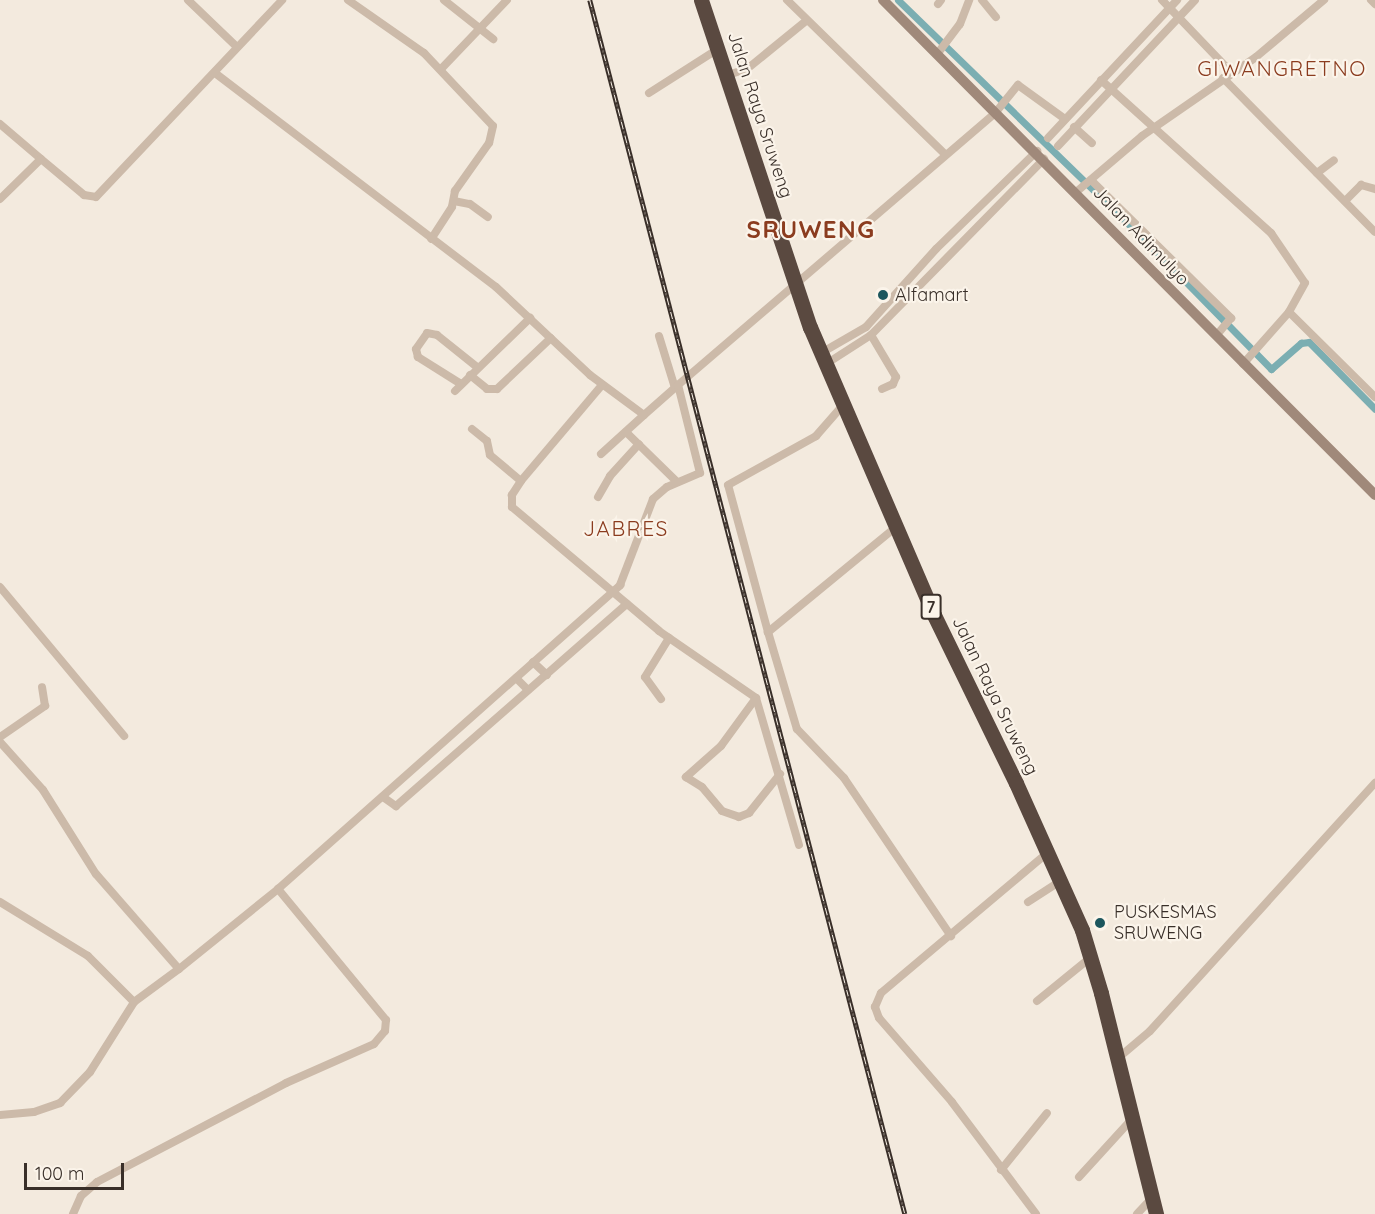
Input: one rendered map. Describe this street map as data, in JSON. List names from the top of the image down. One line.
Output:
{"streets":{"highway":["Jalan Raya Sruweng","7"],"street":["Jalan Adimulyo"]},"districts":["GIWANGRETNO","SRUWENG","JABRES"],"places":["Alfamart","PUSKESMAS SRUWENG"],"scale_bar":"100 m"}
